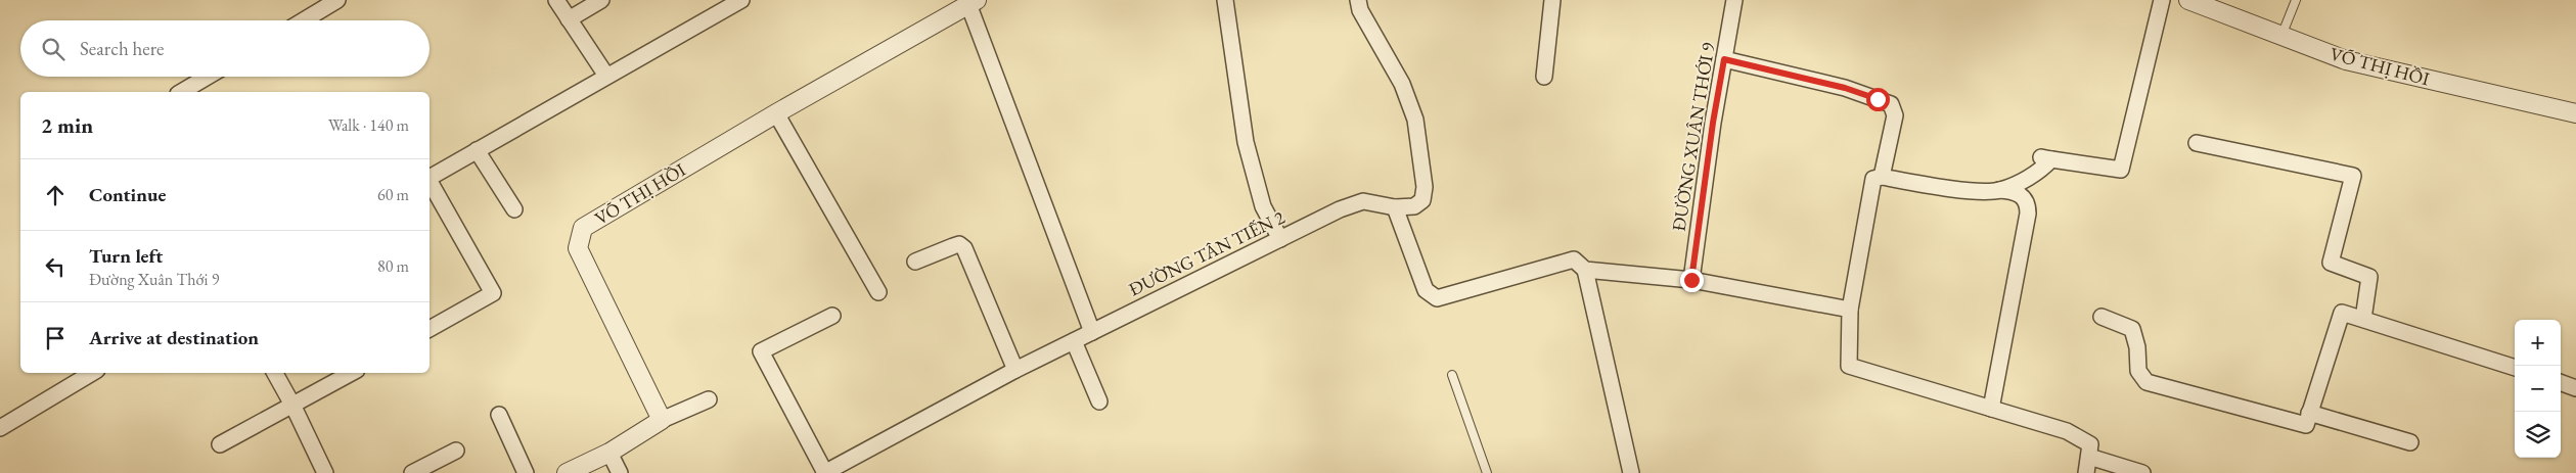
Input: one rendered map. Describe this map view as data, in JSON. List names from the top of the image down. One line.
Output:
{"streets":{"street":["VÕ THỊ HỒI","ĐƯỜNG XUÂN THỚI 9","ĐƯỜNG TÂN TIẾN 2"]},"page":{"search":"Search here","heading":["2 min","Walk · 140 m"],"list":[["Continue","60 m"],["Turn left","Đường Xuân Thới 9","80 m"],"Arrive at destination"],"map_buttons":["+","−"]}}
